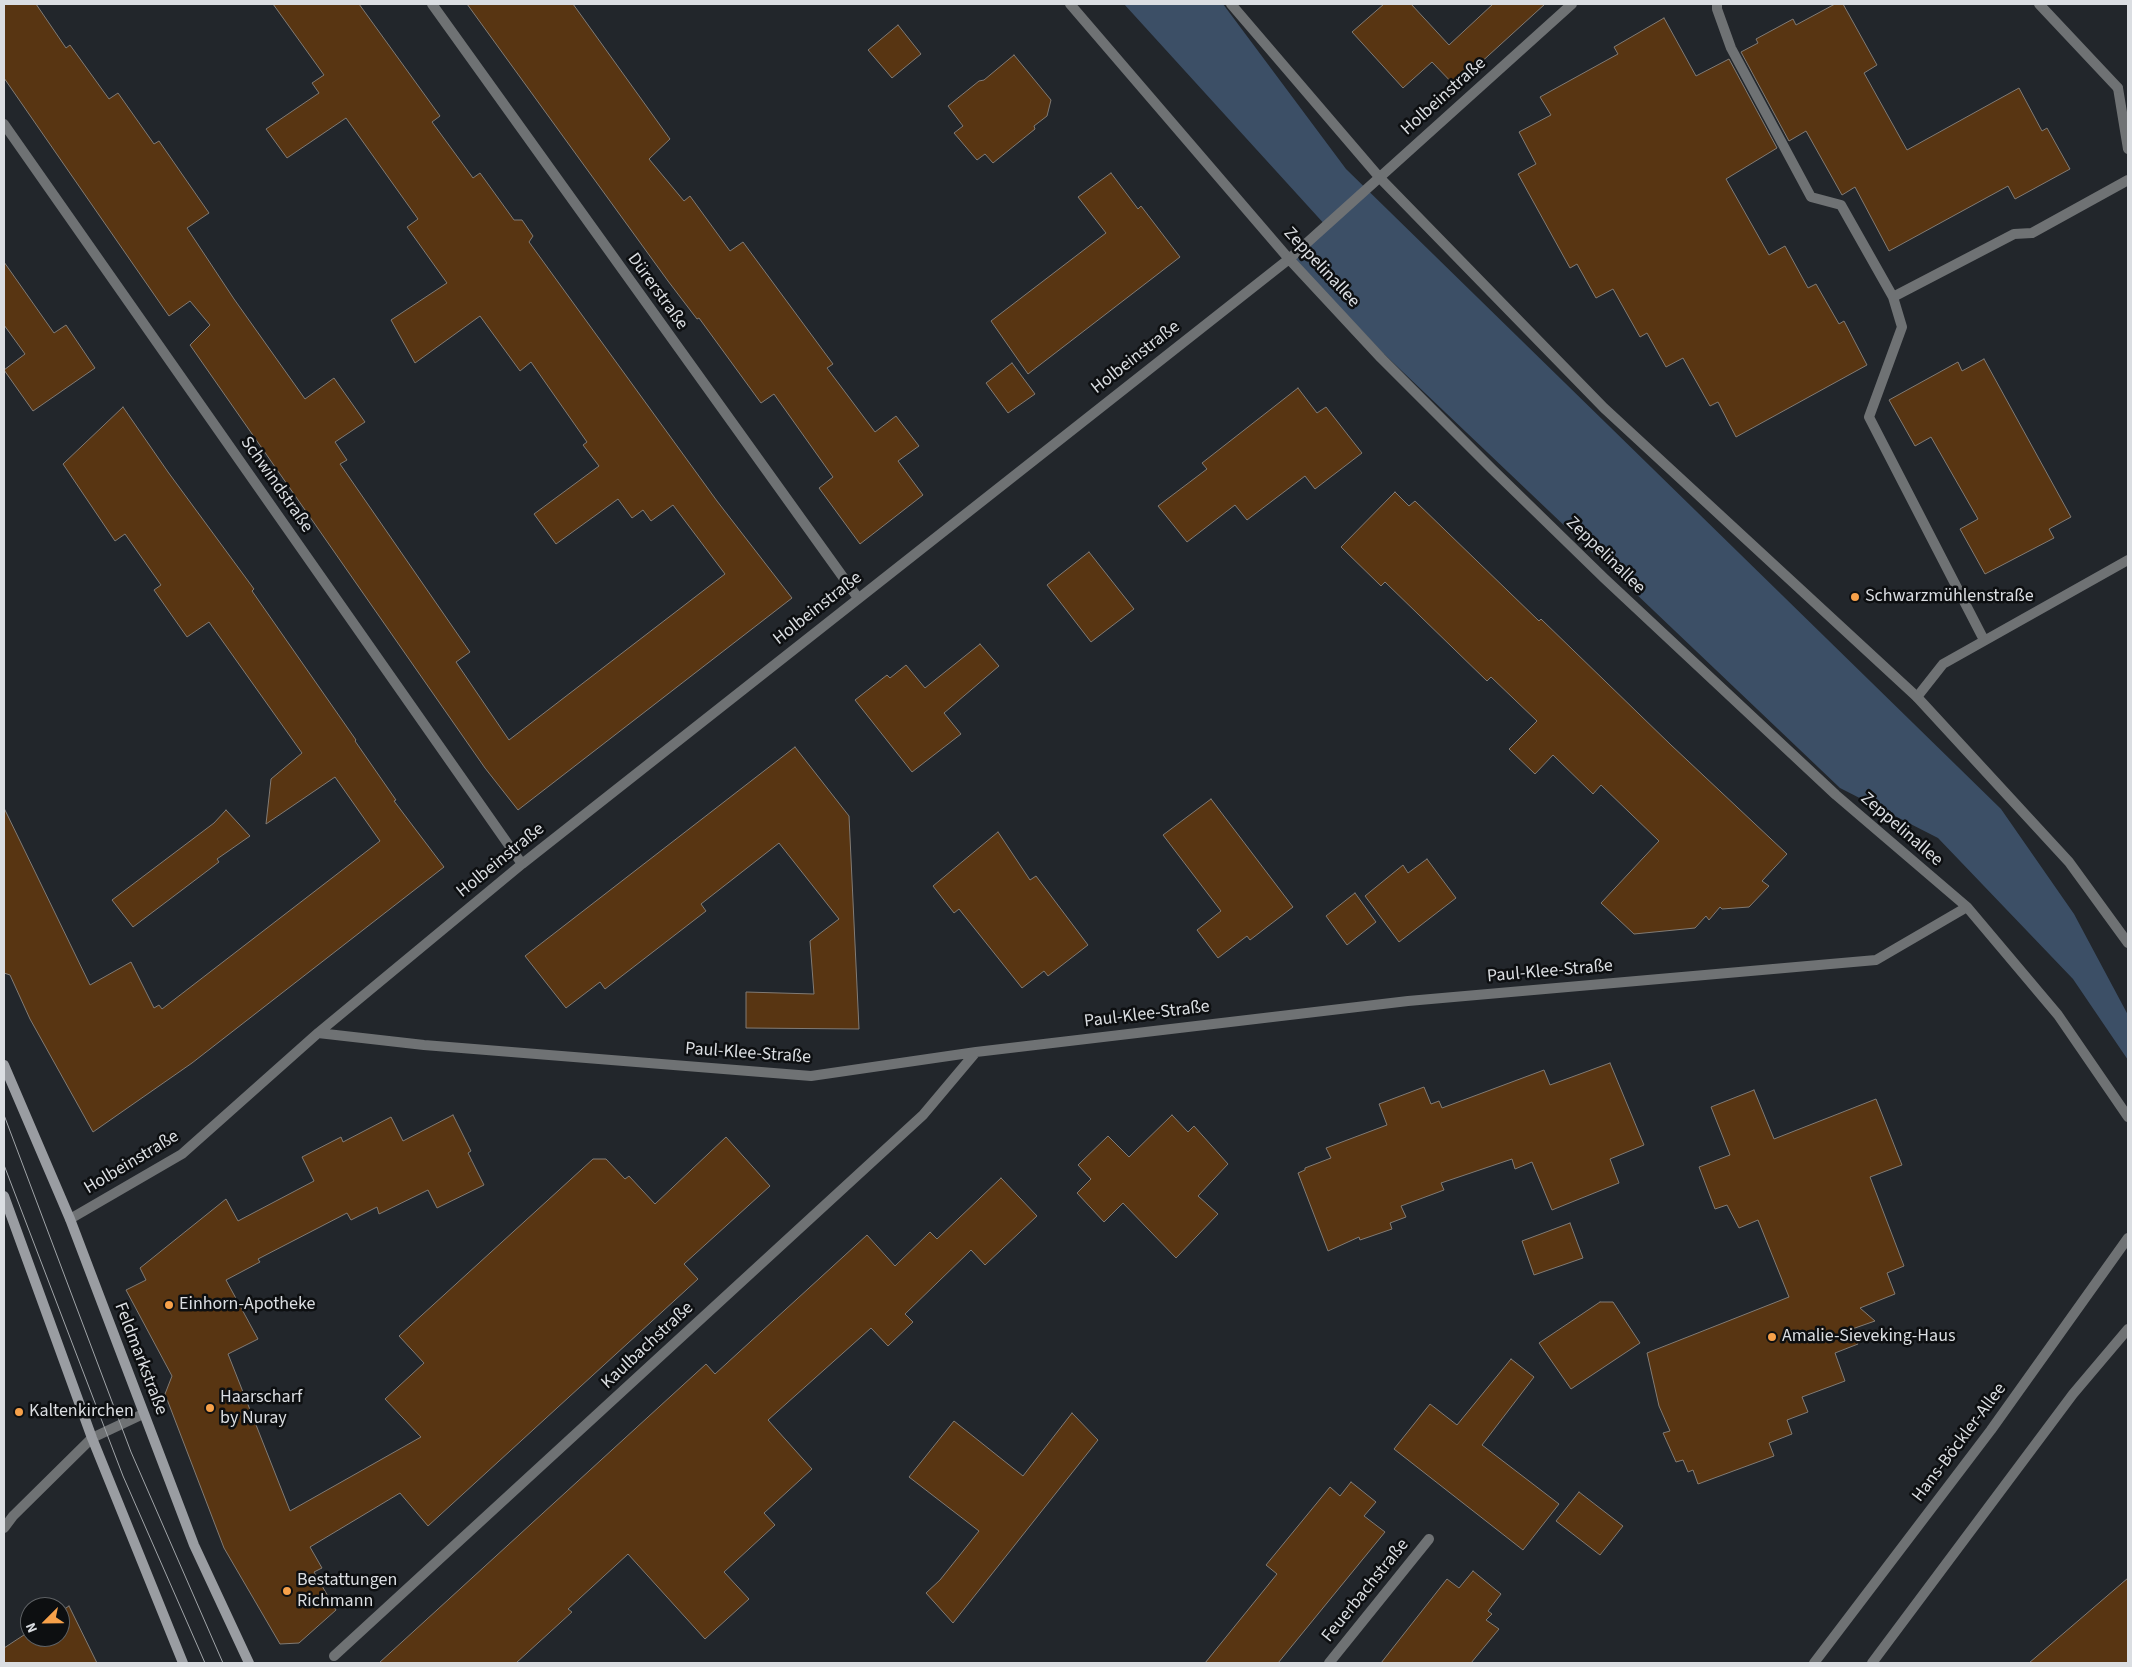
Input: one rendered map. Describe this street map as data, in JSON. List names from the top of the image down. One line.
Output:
{"streets":{"main road":["Feldmarkstraße"],"street":["Holbeinstraße","Zeppelinallee","Dürerstraße","Schwindstraße","Paul-Klee-Straße","Kaulbachstraße","Hans-Böckler-Allee","Feuerbachstraße"]},"crossings":[["Holbeinstraße","Zeppelinallee"],["Holbeinstraße","Dürerstraße"],["Holbeinstraße","Schwindstraße"],["Holbeinstraße","Paul-Klee-Straße"],["Holbeinstraße","Feldmarkstraße"],["Zeppelinallee","Paul-Klee-Straße"],["Paul-Klee-Straße","Kaulbachstraße"]],"places":["Schwarzmühlenstraße","Einhorn-Apotheke","Amalie-Sieveking-Haus","Haarscharf by Nuray","Kaltenkirchen","Bestattungen Richmann"],"north":"bottom left"}
